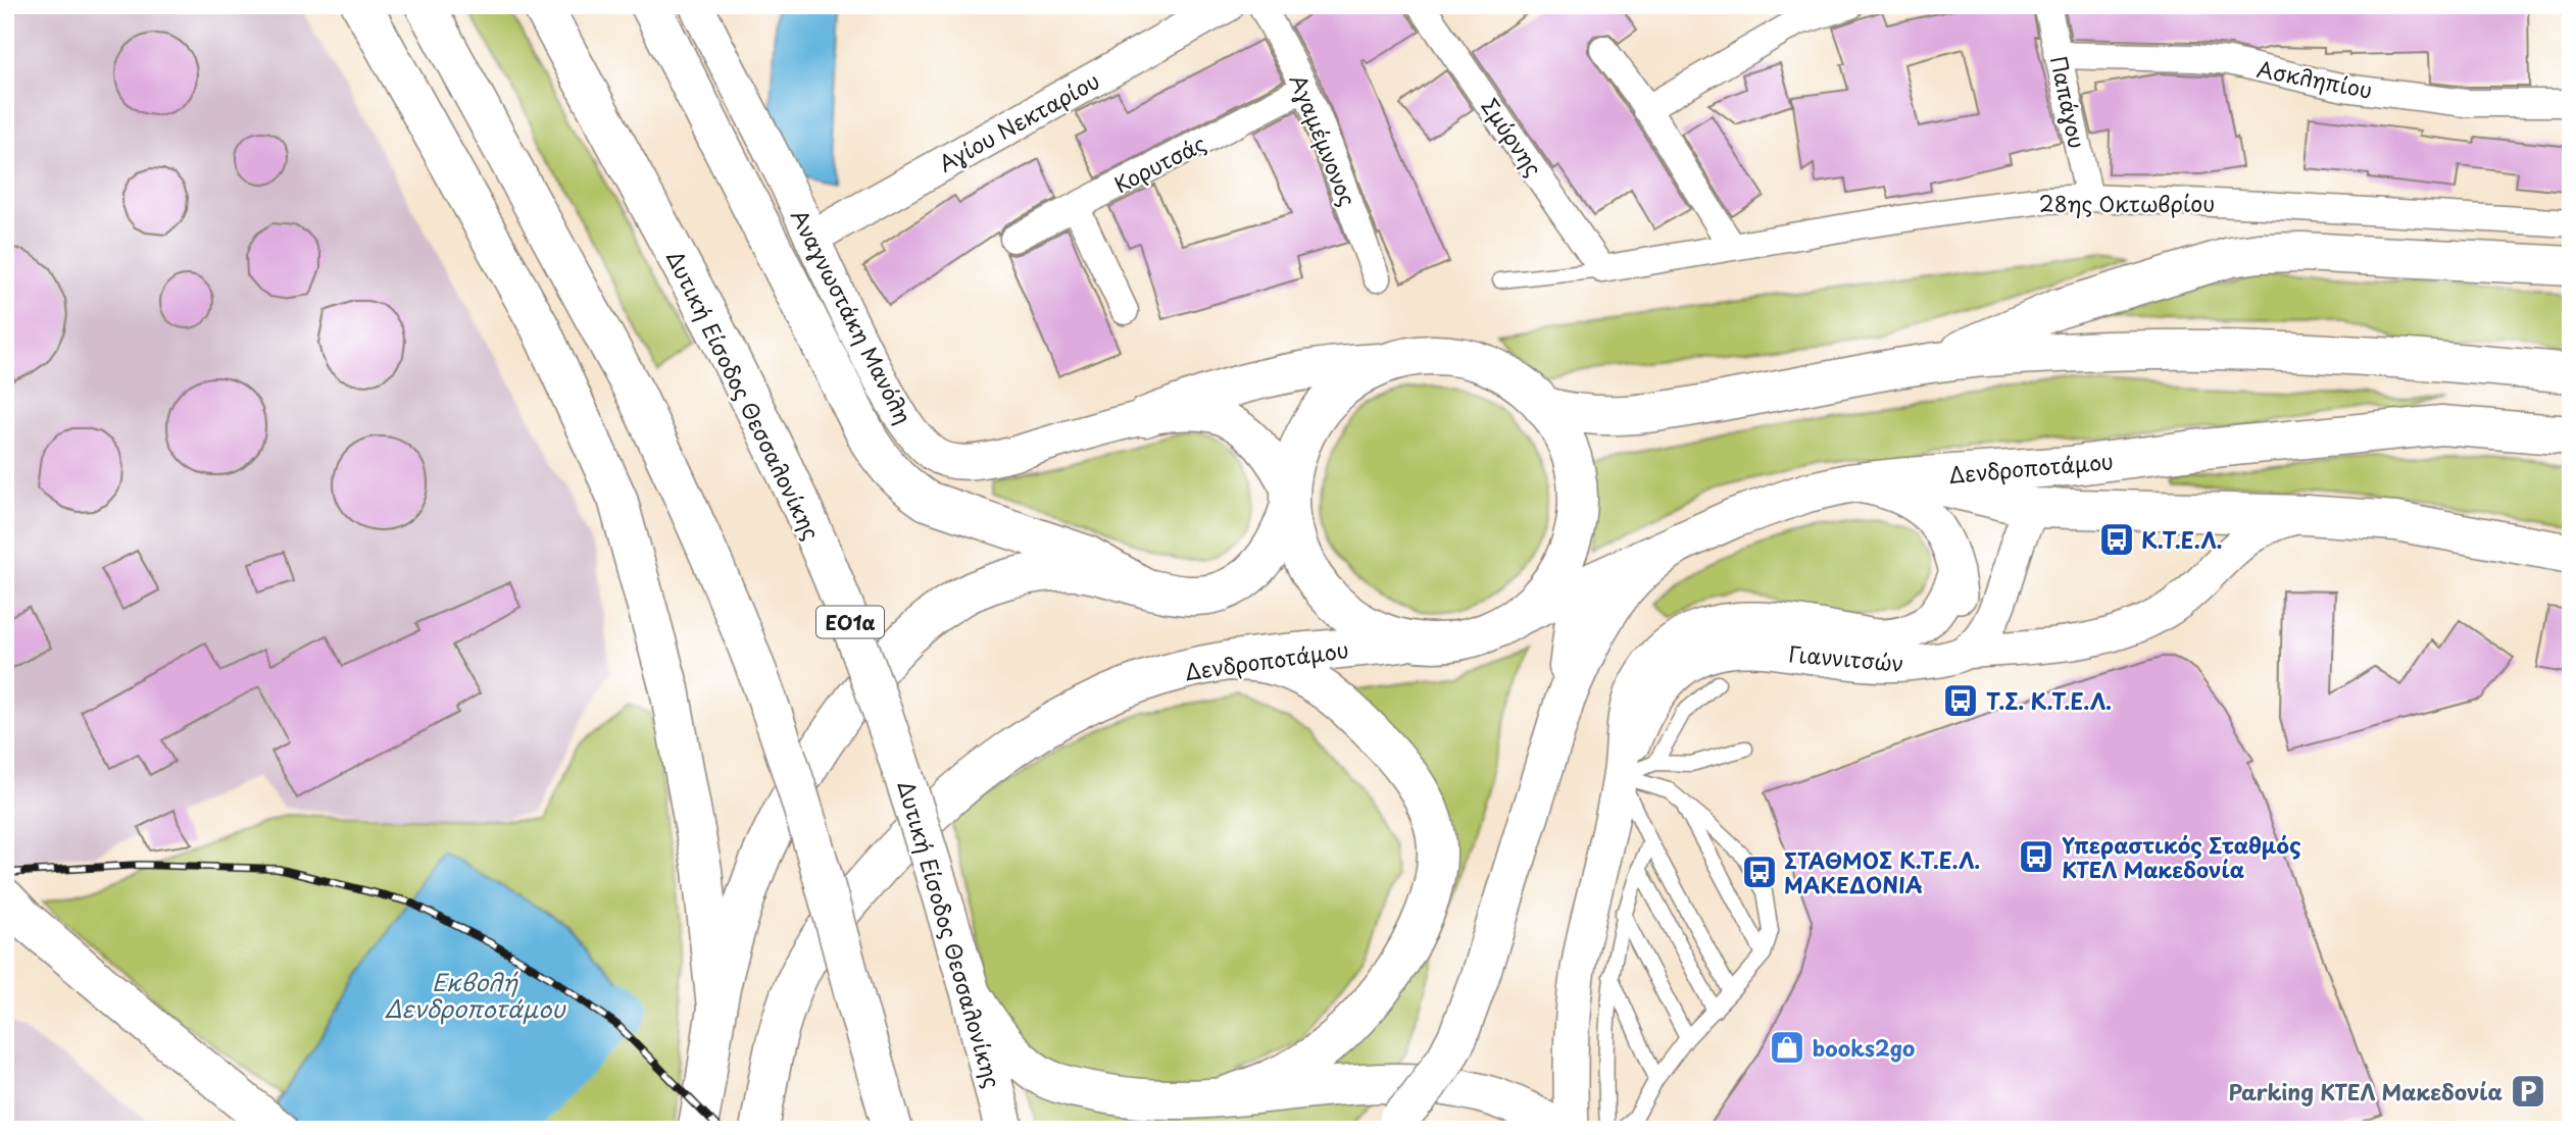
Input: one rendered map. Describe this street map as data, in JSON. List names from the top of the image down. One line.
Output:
{"streets":{"main road":["Δυτική Είσοδος Θεσσαλονίκης","Δενδροποτάμου","ΕΟ1α"],"street":["Ασκληπίου","Παπάγου","Αγίου Νεκταρίου","Σμύρνης","Αγαμέμνονος","Κορυτσάς","28ης Οκτωβρίου","Αναγνωστάκη Μανόλη","Γιαννιτσών"]},"crossings":[["Ασκληπίου","Παπάγου"],["Παπάγου","28ης Οκτωβρίου"],["Αγίου Νεκταρίου","Αναγνωστάκη Μανόλη"],["Σμύρνης","28ης Οκτωβρίου"],["Αγαμέμνονος","Κορυτσάς"],["Αναγνωστάκη Μανόλη","Δενδροποτάμου"]],"water":["Εκβολή Δενδροποτάμου"],"places":{"bus stop":["Κ.Τ.Ε.Λ.","Τ.Σ. Κ.Τ.Ε.Λ.","Υπεραστικός Σταθμός ΚΤΕΛ Μακεδονία","ΣΤΑΘΜΟΣ Κ.Τ.Ε.Λ. ΜΑΚΕΔΟΝΙΑ"],"shop":["books2go"],"parking":["Parking ΚΤΕΛ Μακεδονία"]}}
